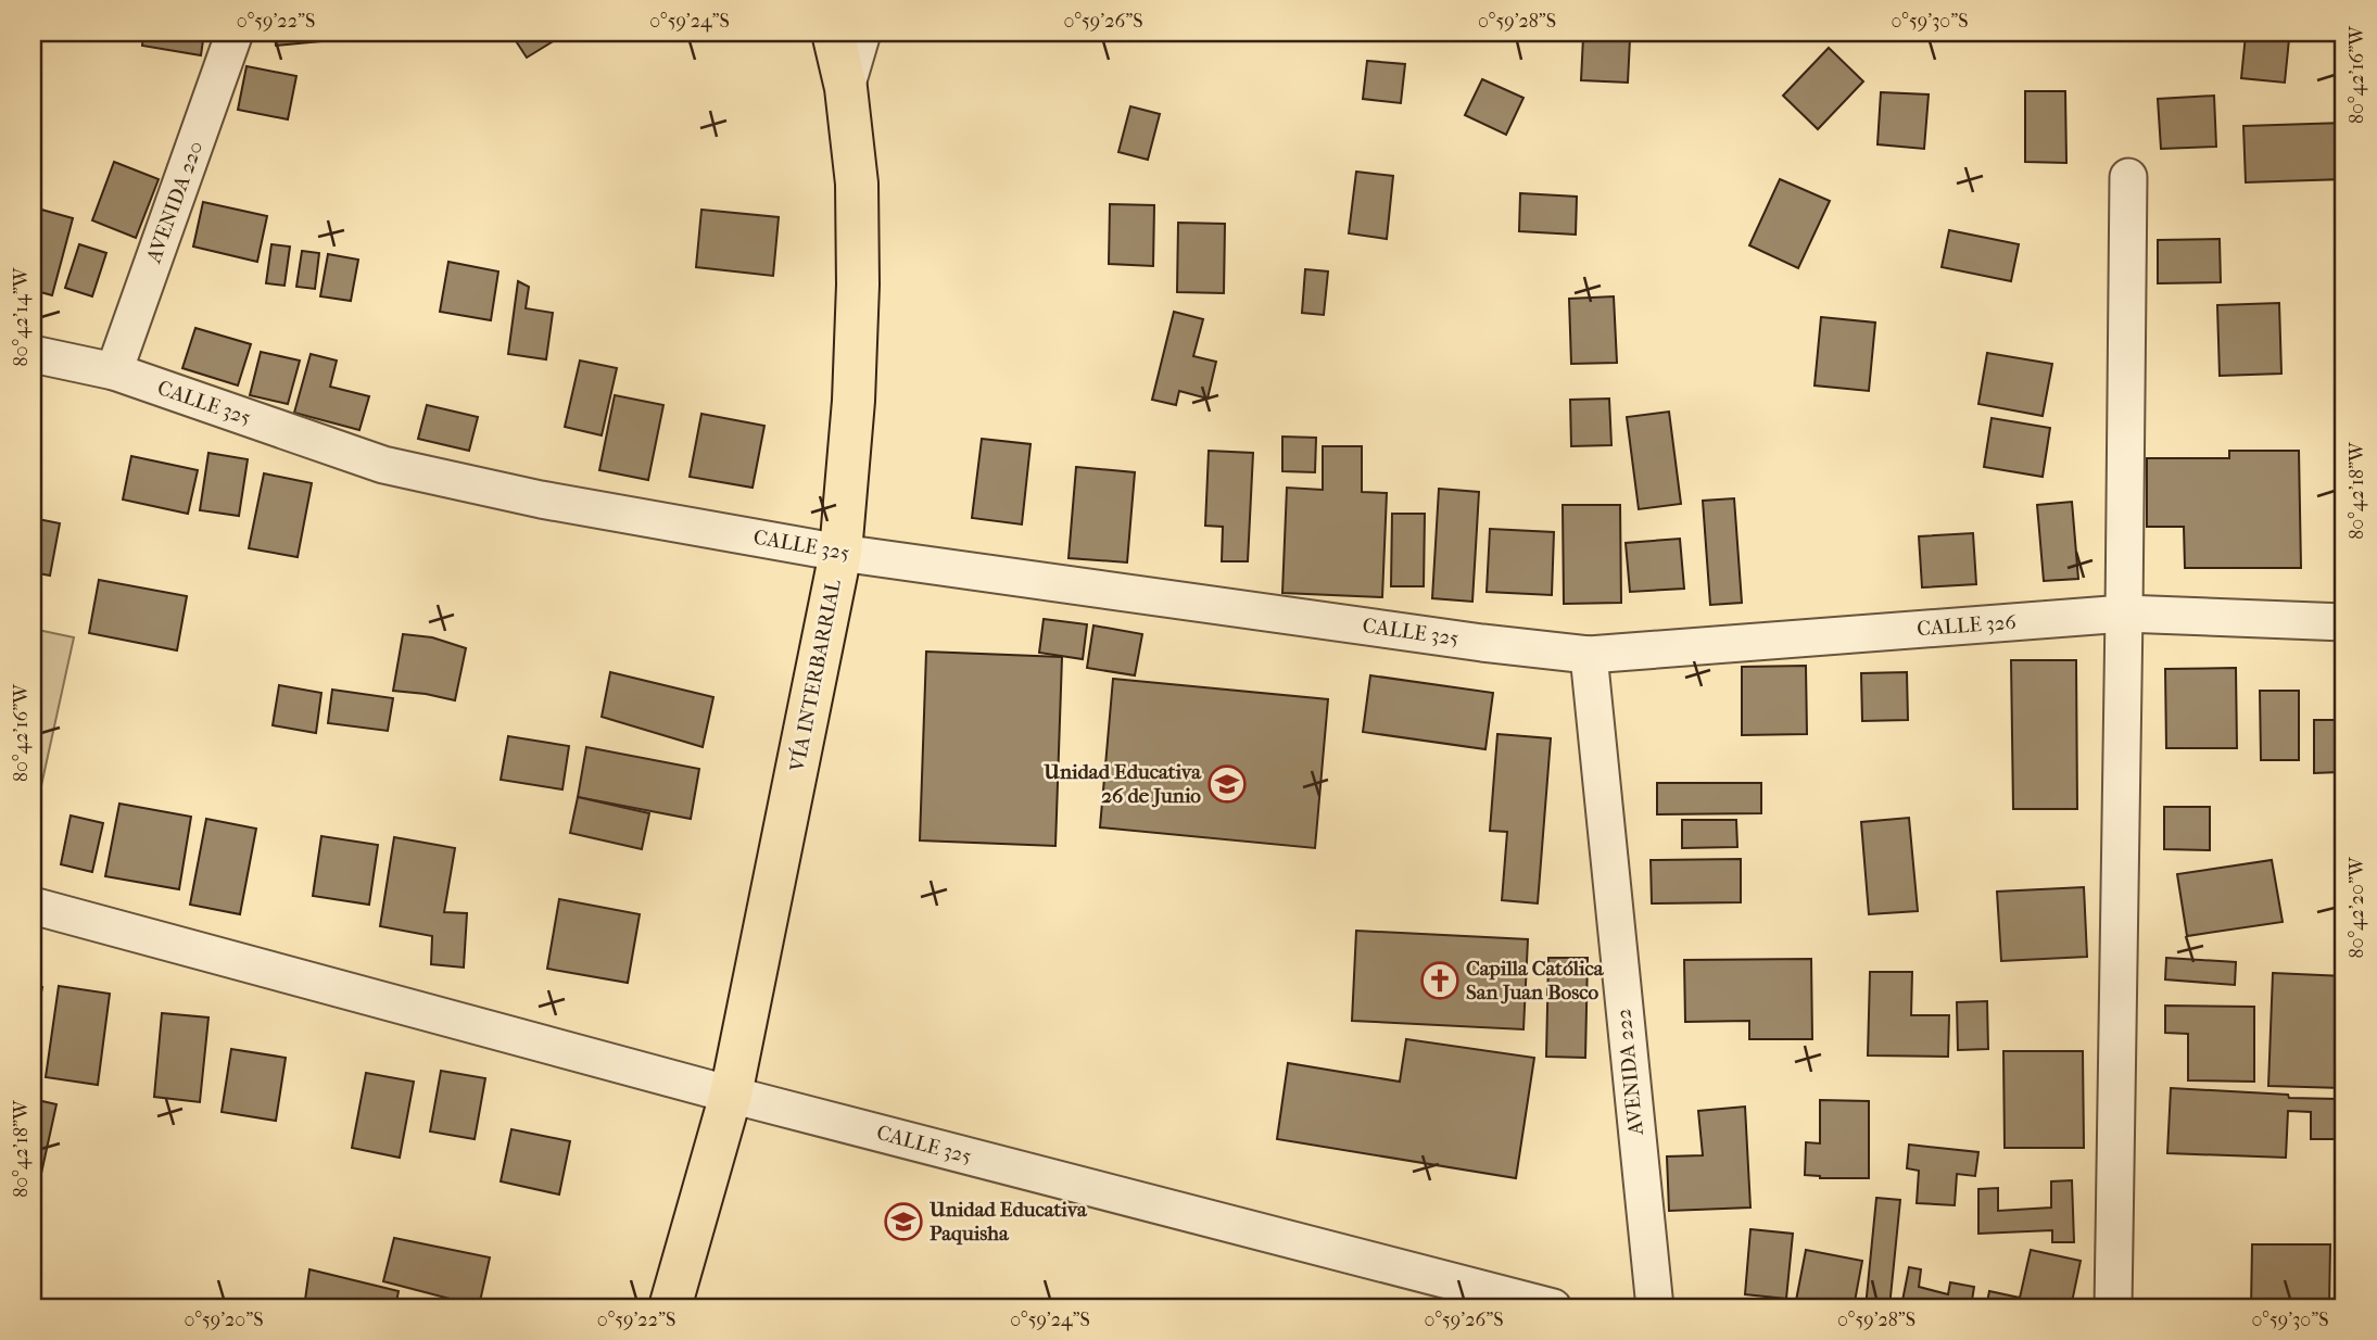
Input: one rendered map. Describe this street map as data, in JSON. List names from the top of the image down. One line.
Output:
{"streets":{"main road":["VÍA INTERBARRIAL"],"street":["AVENIDA 220","CALLE 325","CALLE 326","AVENIDA 222"]},"crossings":[["AVENIDA 220","CALLE 325"],["CALLE 325","CALLE 326"],["CALLE 325","VÍA INTERBARRIAL"],["CALLE 325","AVENIDA 222"],["CALLE 326","AVENIDA 222"]],"places":{"school or university":["Unidad Educativa 26 de Junio","Unidad Educativa Paquisha"],"church":["Capilla Católica San Juan Bosco"]},"coordinates":["0°59'22\"S","0°59'24\"S","0°59'26\"S","0°59'28\"S","0°59'30\"S","80°42'16\"W","80°42'14\"W","80°42'18\"W","80°42'20\"W","0°59'20\"S"]}
